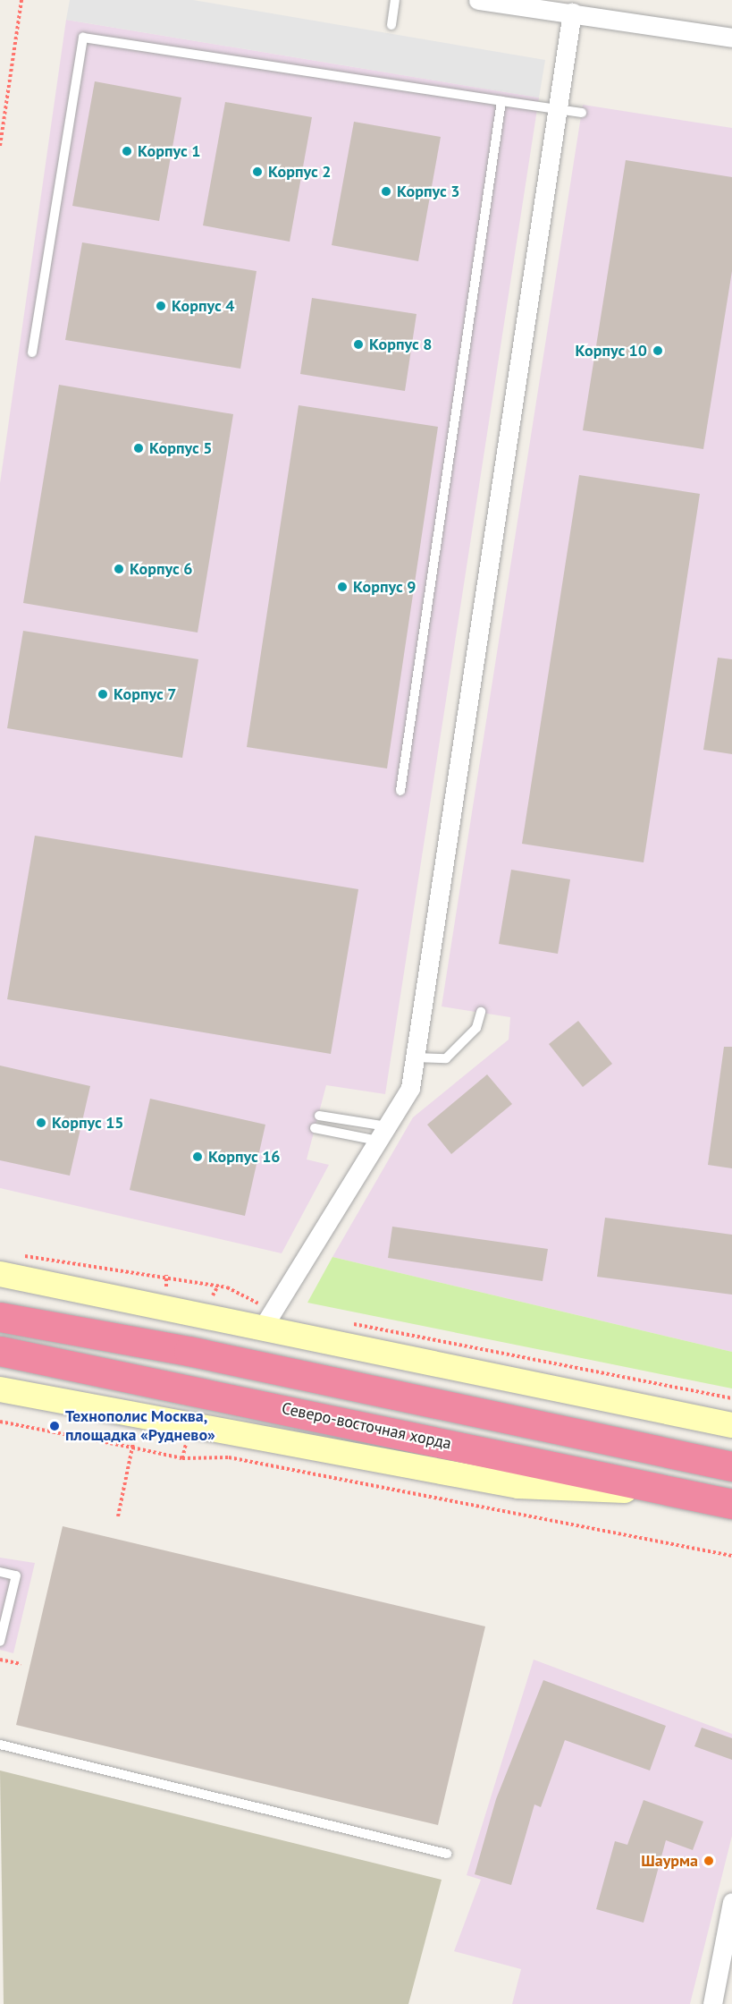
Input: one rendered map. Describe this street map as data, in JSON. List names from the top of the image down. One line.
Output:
{"streets":{"highway":["Северо-восточная хорда"]},"places":["Корпус 1","Корпус 2","Корпус 3","Корпус 4","Корпус 8","Корпус 10","Корпус 5","Корпус 6","Корпус 9","Корпус 7","Корпус 15","Корпус 16","Технополис Москва, площадка «Руднево»","Шаурма"]}
